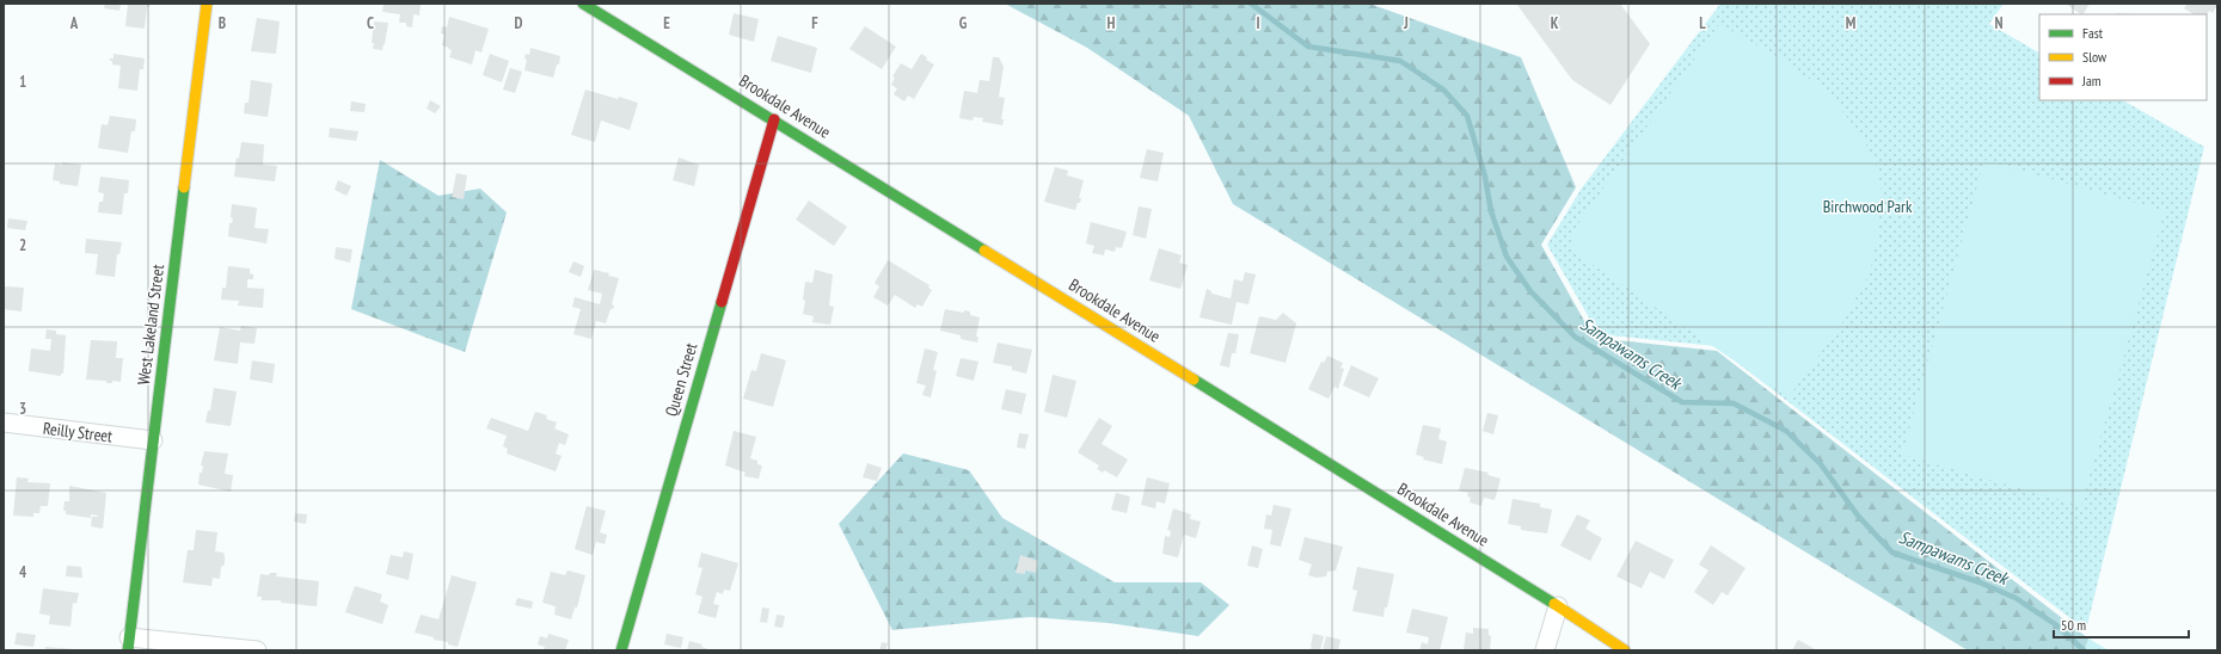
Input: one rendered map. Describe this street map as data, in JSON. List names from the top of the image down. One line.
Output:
{"streets":{"street":["Brookdale Avenue","West Lakeland Street","Queen Street","Reilly Street"]},"crossings":[["Brookdale Avenue","Queen Street"],["West Lakeland Street","Reilly Street"]],"water":["Sampawams Creek"],"parks":["Birchwood Park"],"legend":["Fast","Slow","Jam"],"scale_bar":"50 m","grid":{"columns":["A","B","C","D","E","F","G","H","I","J","K","L","M","N"],"rows":["1","2","3","4"]}}
